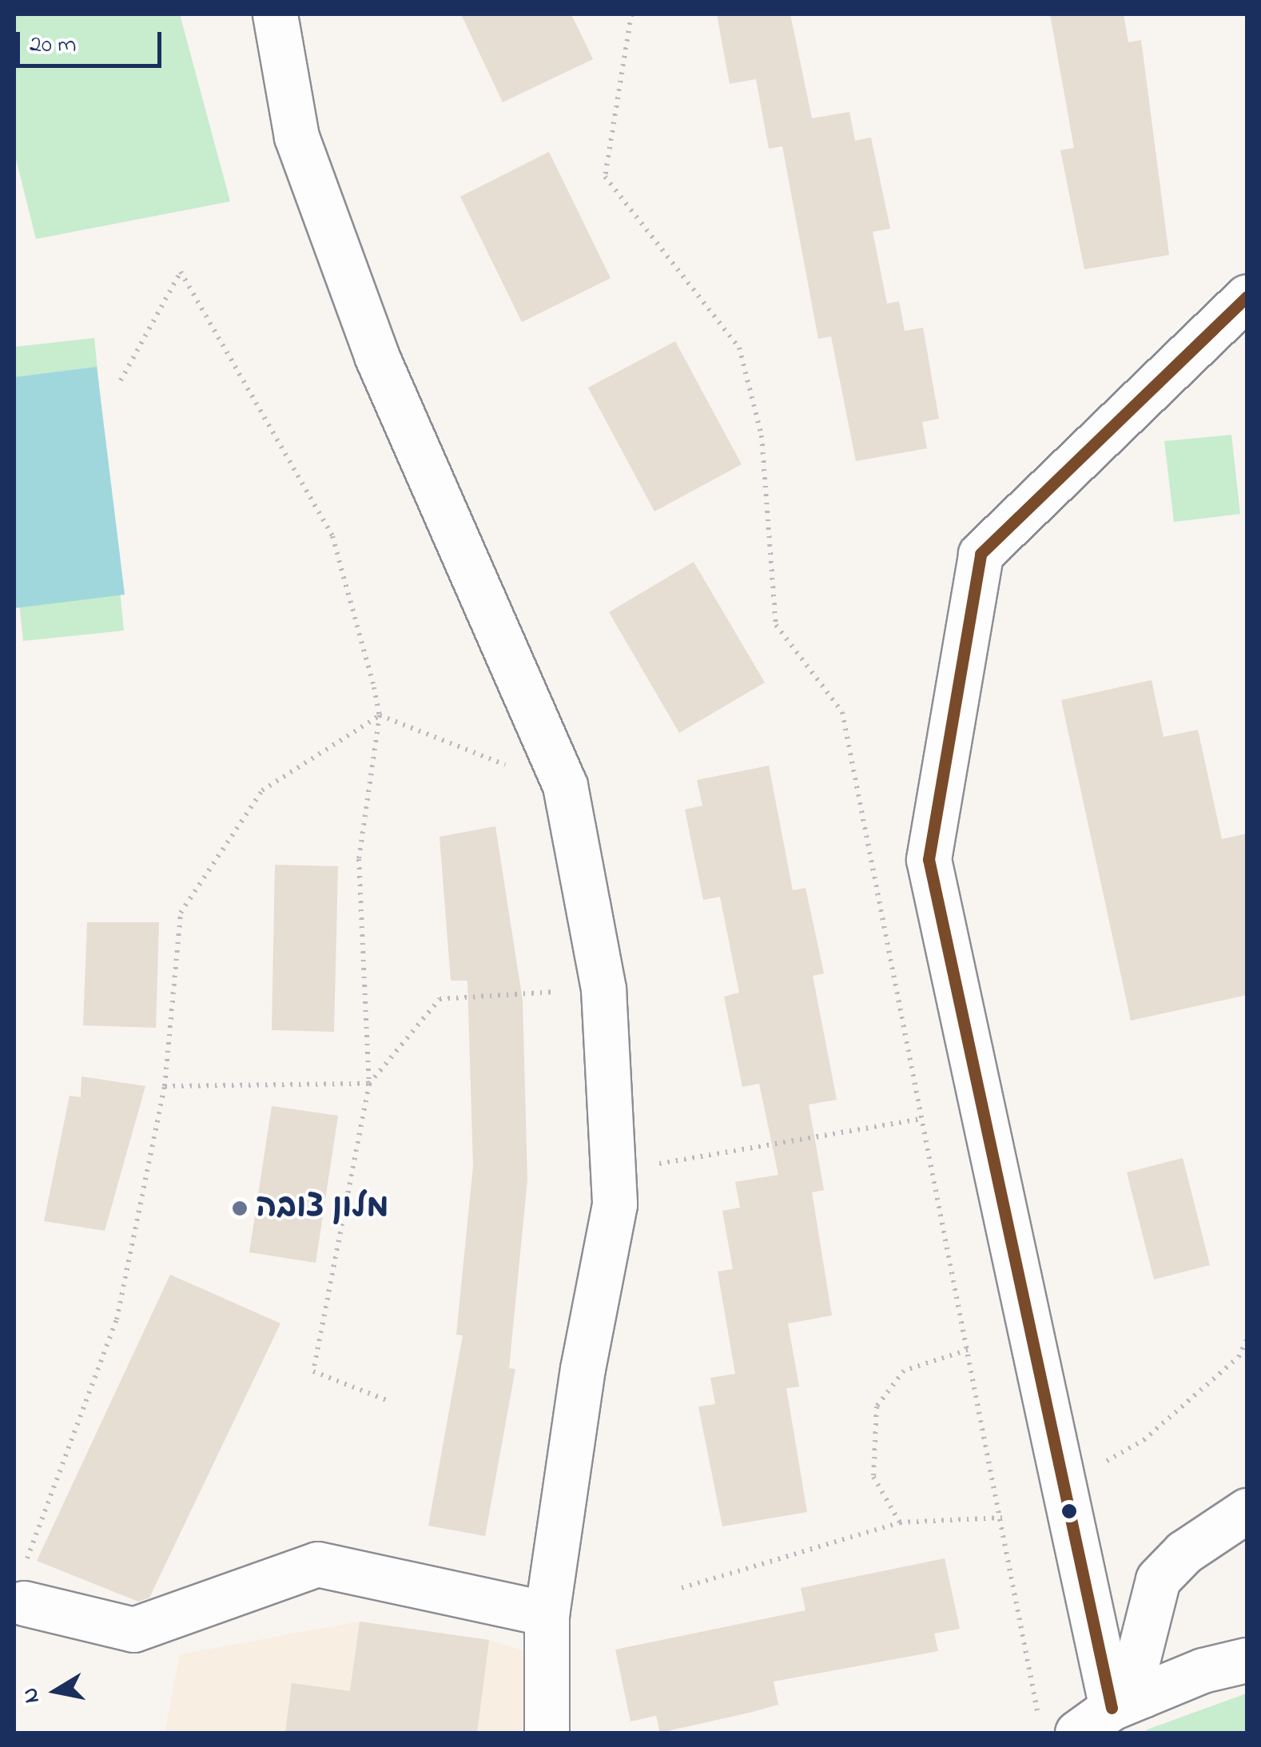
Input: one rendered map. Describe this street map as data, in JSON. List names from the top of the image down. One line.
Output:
{"places":["מלון צובה"],"scale_bar":"20 m","north":"left"}
